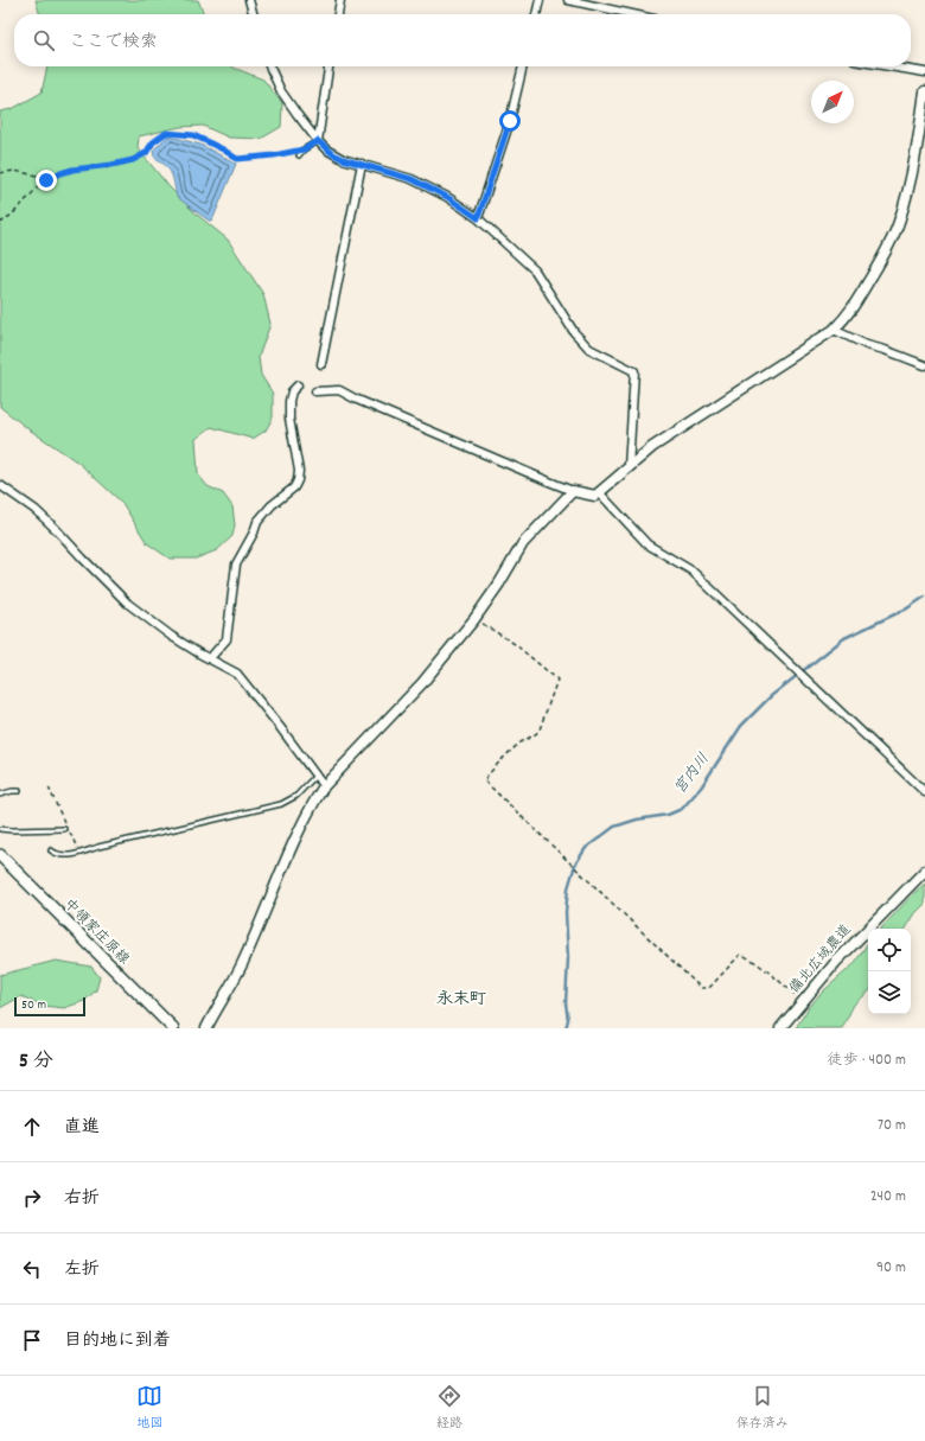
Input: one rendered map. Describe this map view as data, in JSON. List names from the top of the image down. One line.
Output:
{"streets":{"main road":["中領家庄原線"],"street":["備北広域農道"]},"districts":["永末町"],"water":["宮内川"],"scale_bar":"50 m","north":"top right","page":{"search":"ここで検索","scale":"50 m","heading":["5 分","徒歩 · 400 m"],"list":[["直進","70 m"],["右折","240 m"],["左折","90 m"],"目的地に到着"],"nav":["地図","経路","保存済み"]}}
